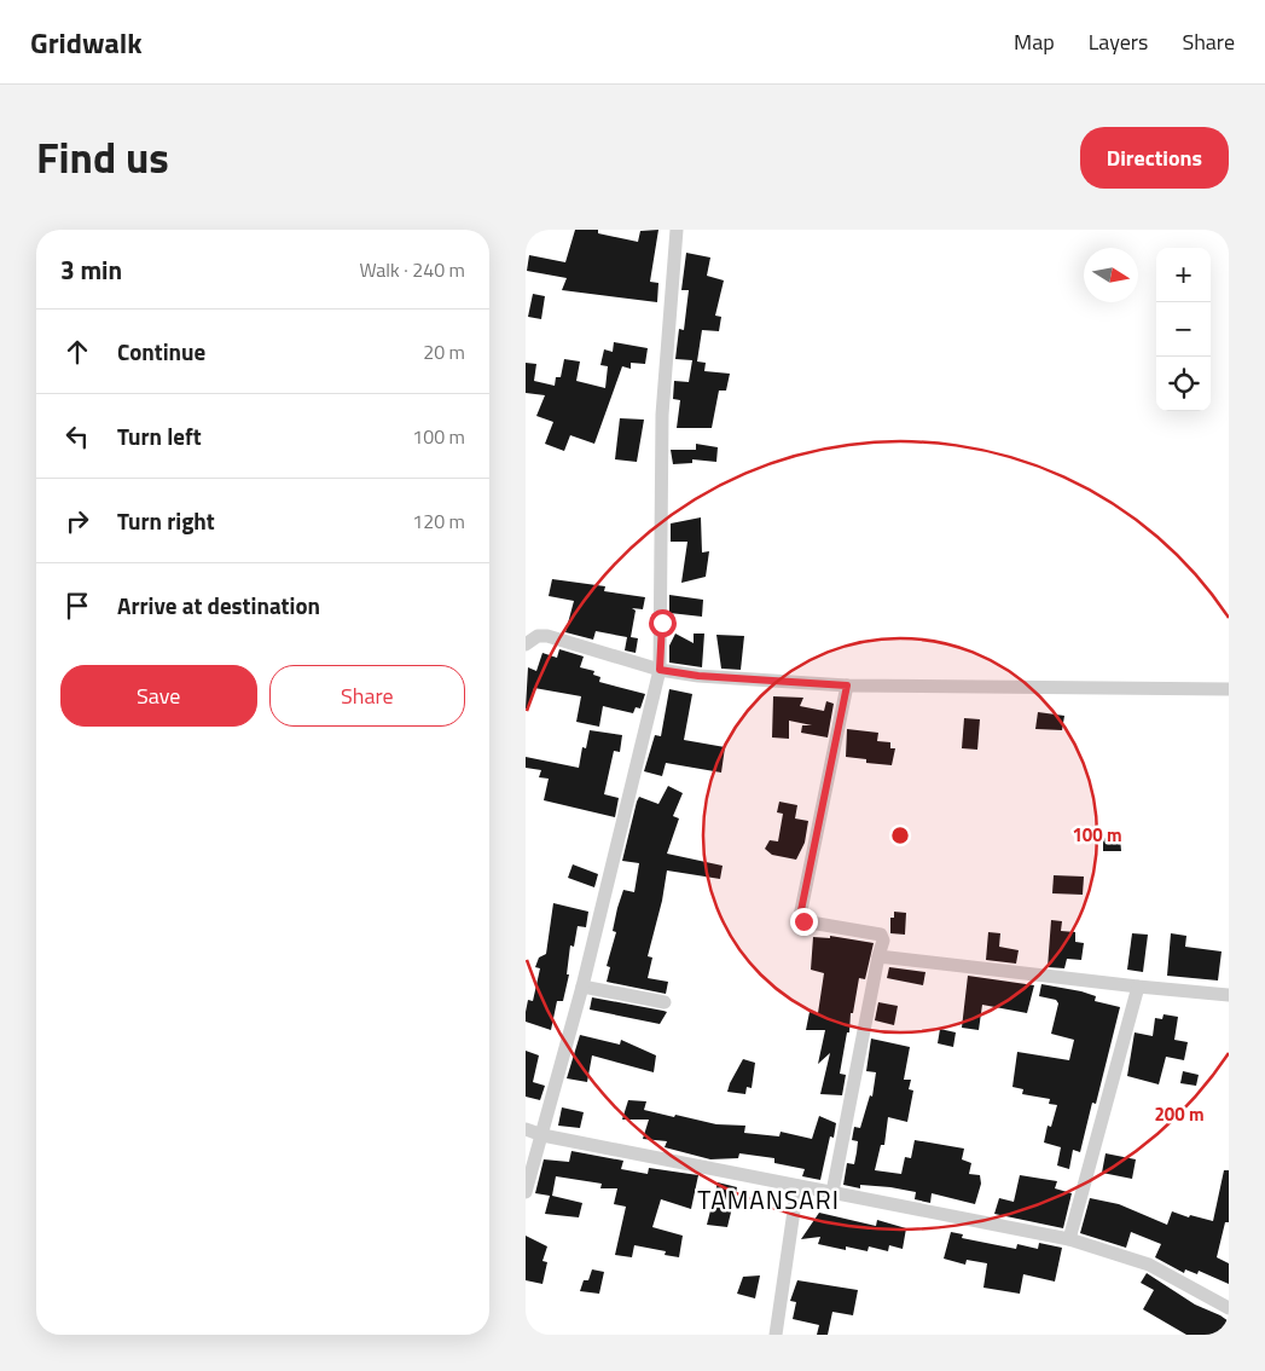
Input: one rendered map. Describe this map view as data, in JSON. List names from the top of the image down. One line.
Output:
{"districts":["TAMANSARI"],"north":"right","page":{"header":"Gridwalk","nav":["Map","Layers","Share"],"title":"Find us","buttons":["Directions",["Save","Share"]],"heading":["3 min","Walk · 240 m"],"map_buttons":["+","−"],"list":[["Continue","20 m"],["Turn left","100 m"],["Turn right","120 m"],"Arrive at destination"]},"rings":["100 m","200 m"]}
